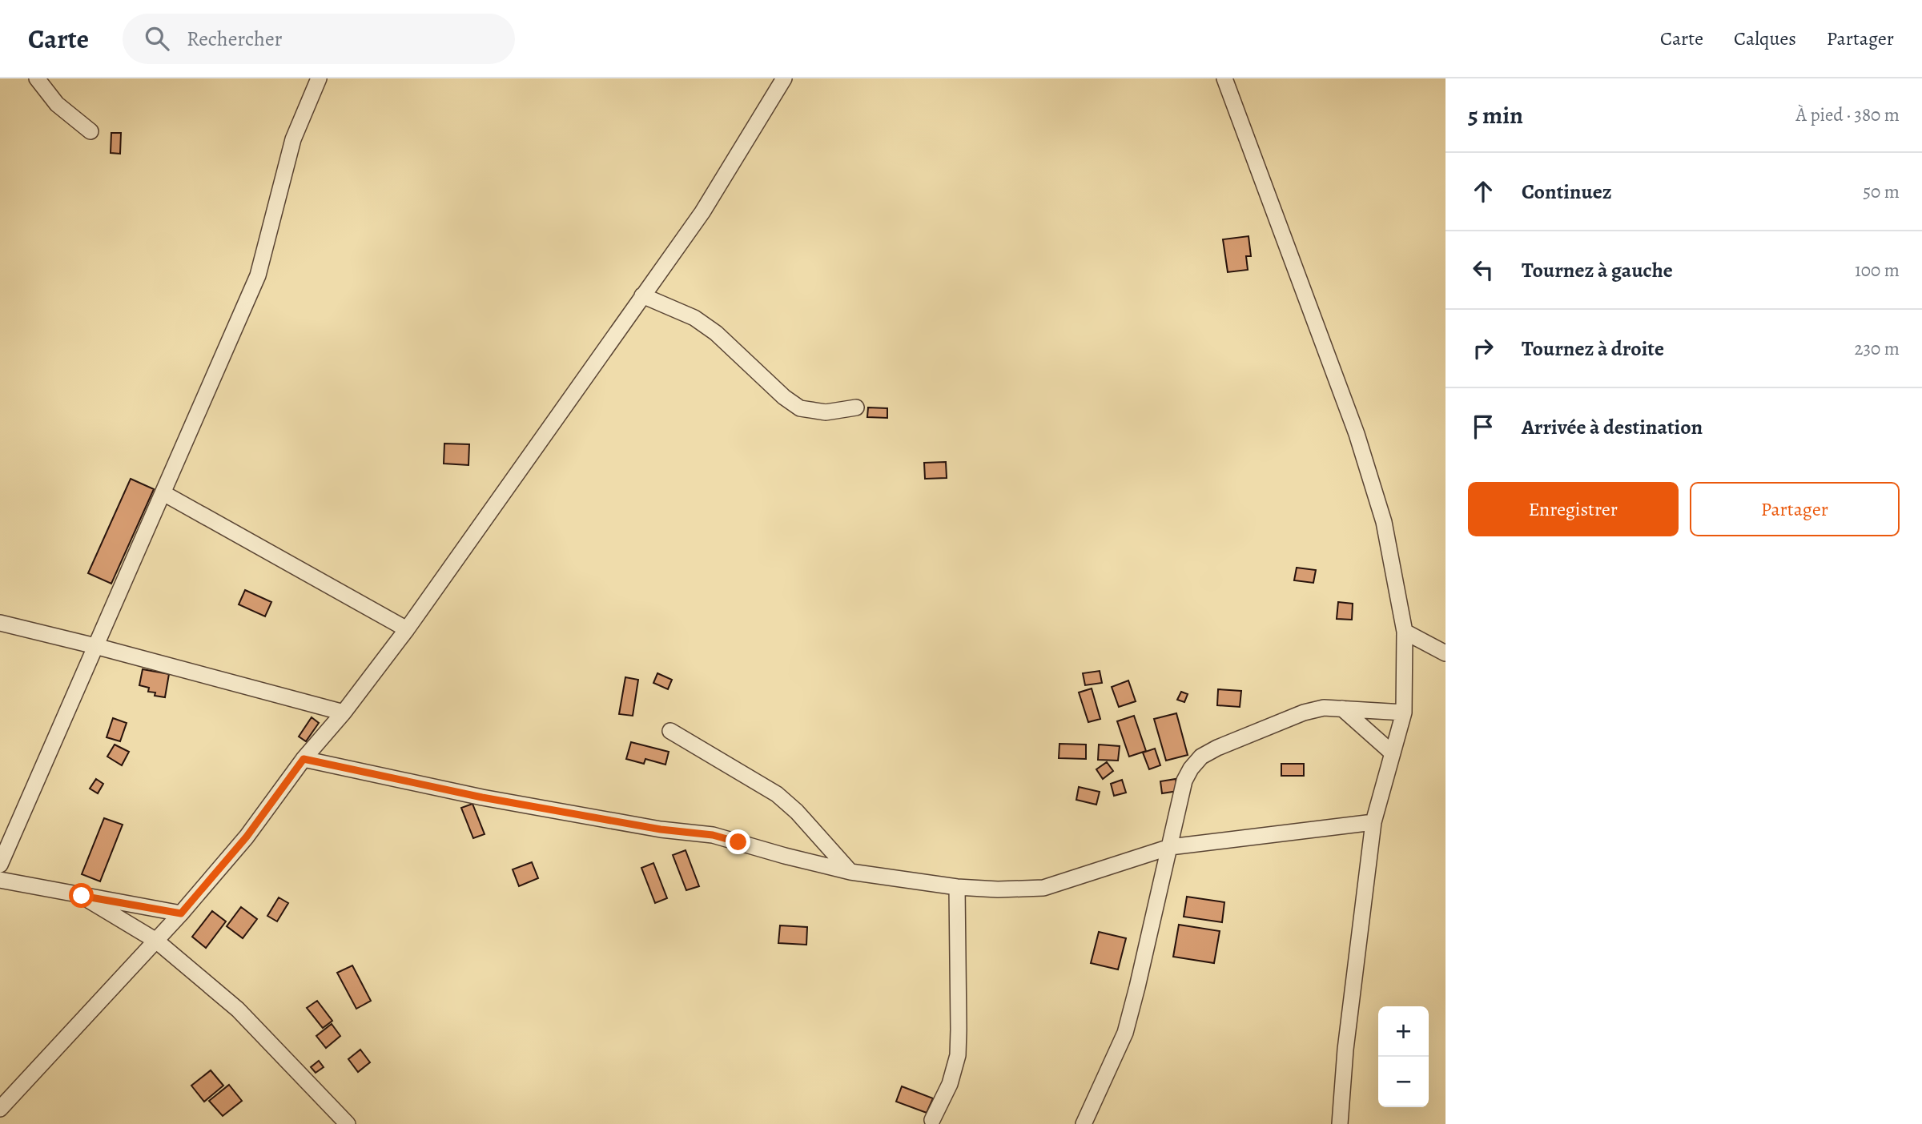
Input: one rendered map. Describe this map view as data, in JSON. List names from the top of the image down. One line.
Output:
{"page":{"header":"Carte","search":"Rechercher","nav":["Carte","Calques","Partager"],"heading":["5 min","À pied · 380 m"],"list":[["Continuez","50 m"],["Tournez à gauche","100 m"],["Tournez à droite","230 m"],"Arrivée à destination"],"buttons":["Enregistrer","Partager"],"map_buttons":["+","−"]}}
